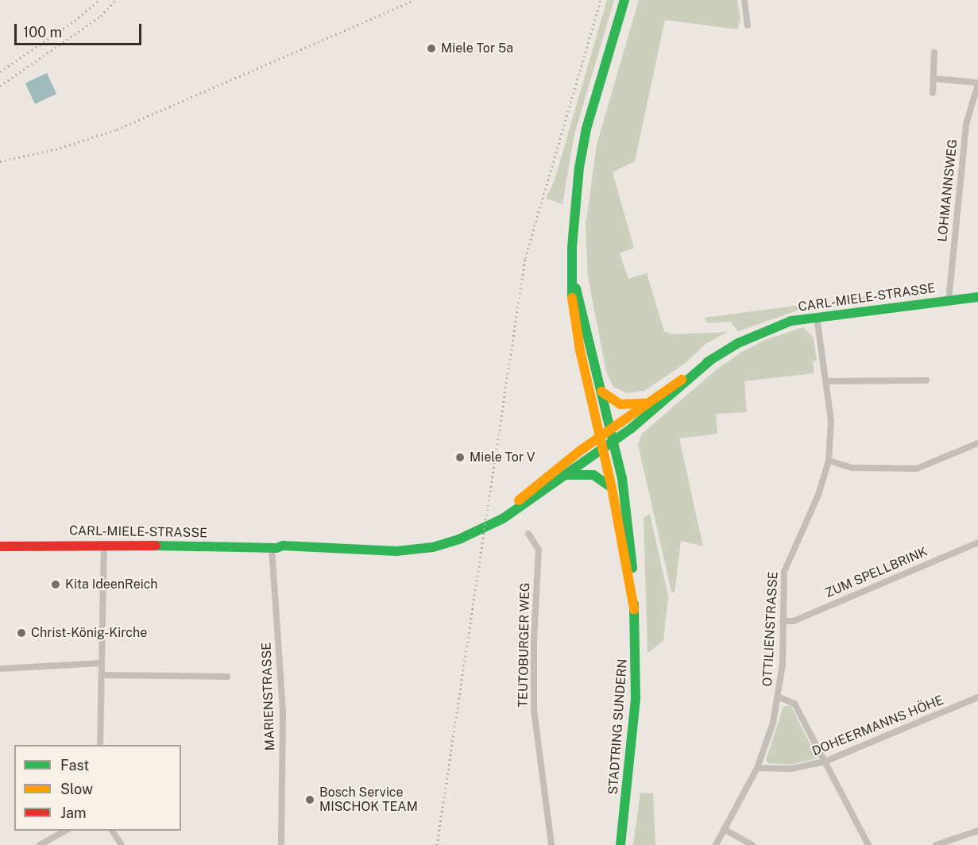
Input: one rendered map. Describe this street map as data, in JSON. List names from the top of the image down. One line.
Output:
{"streets":{"street":["LOHMANNSWEG","CARL-MIELE-STRASSE","ZUM SPELLBRINK","OTTILIENSTRASSE","TEUTOBURGER WEG","MARIENSTRASSE","DOHEERMANNS HÖHE","STADTRING SUNDERN"]},"crossings":[["LOHMANNSWEG","CARL-MIELE-STRASSE"],["CARL-MIELE-STRASSE","OTTILIENSTRASSE"],["CARL-MIELE-STRASSE","MARIENSTRASSE"],["CARL-MIELE-STRASSE","STADTRING SUNDERN"],["ZUM SPELLBRINK","OTTILIENSTRASSE"],["OTTILIENSTRASSE","DOHEERMANNS HÖHE"]],"places":["Miele Tor 5a","Miele Tor V","Kita IdeenReich","Christ-König-Kirche","Bosch Service MISCHOK TEAM"],"legend":["Fast","Slow","Jam"],"scale_bar":"100 m"}
